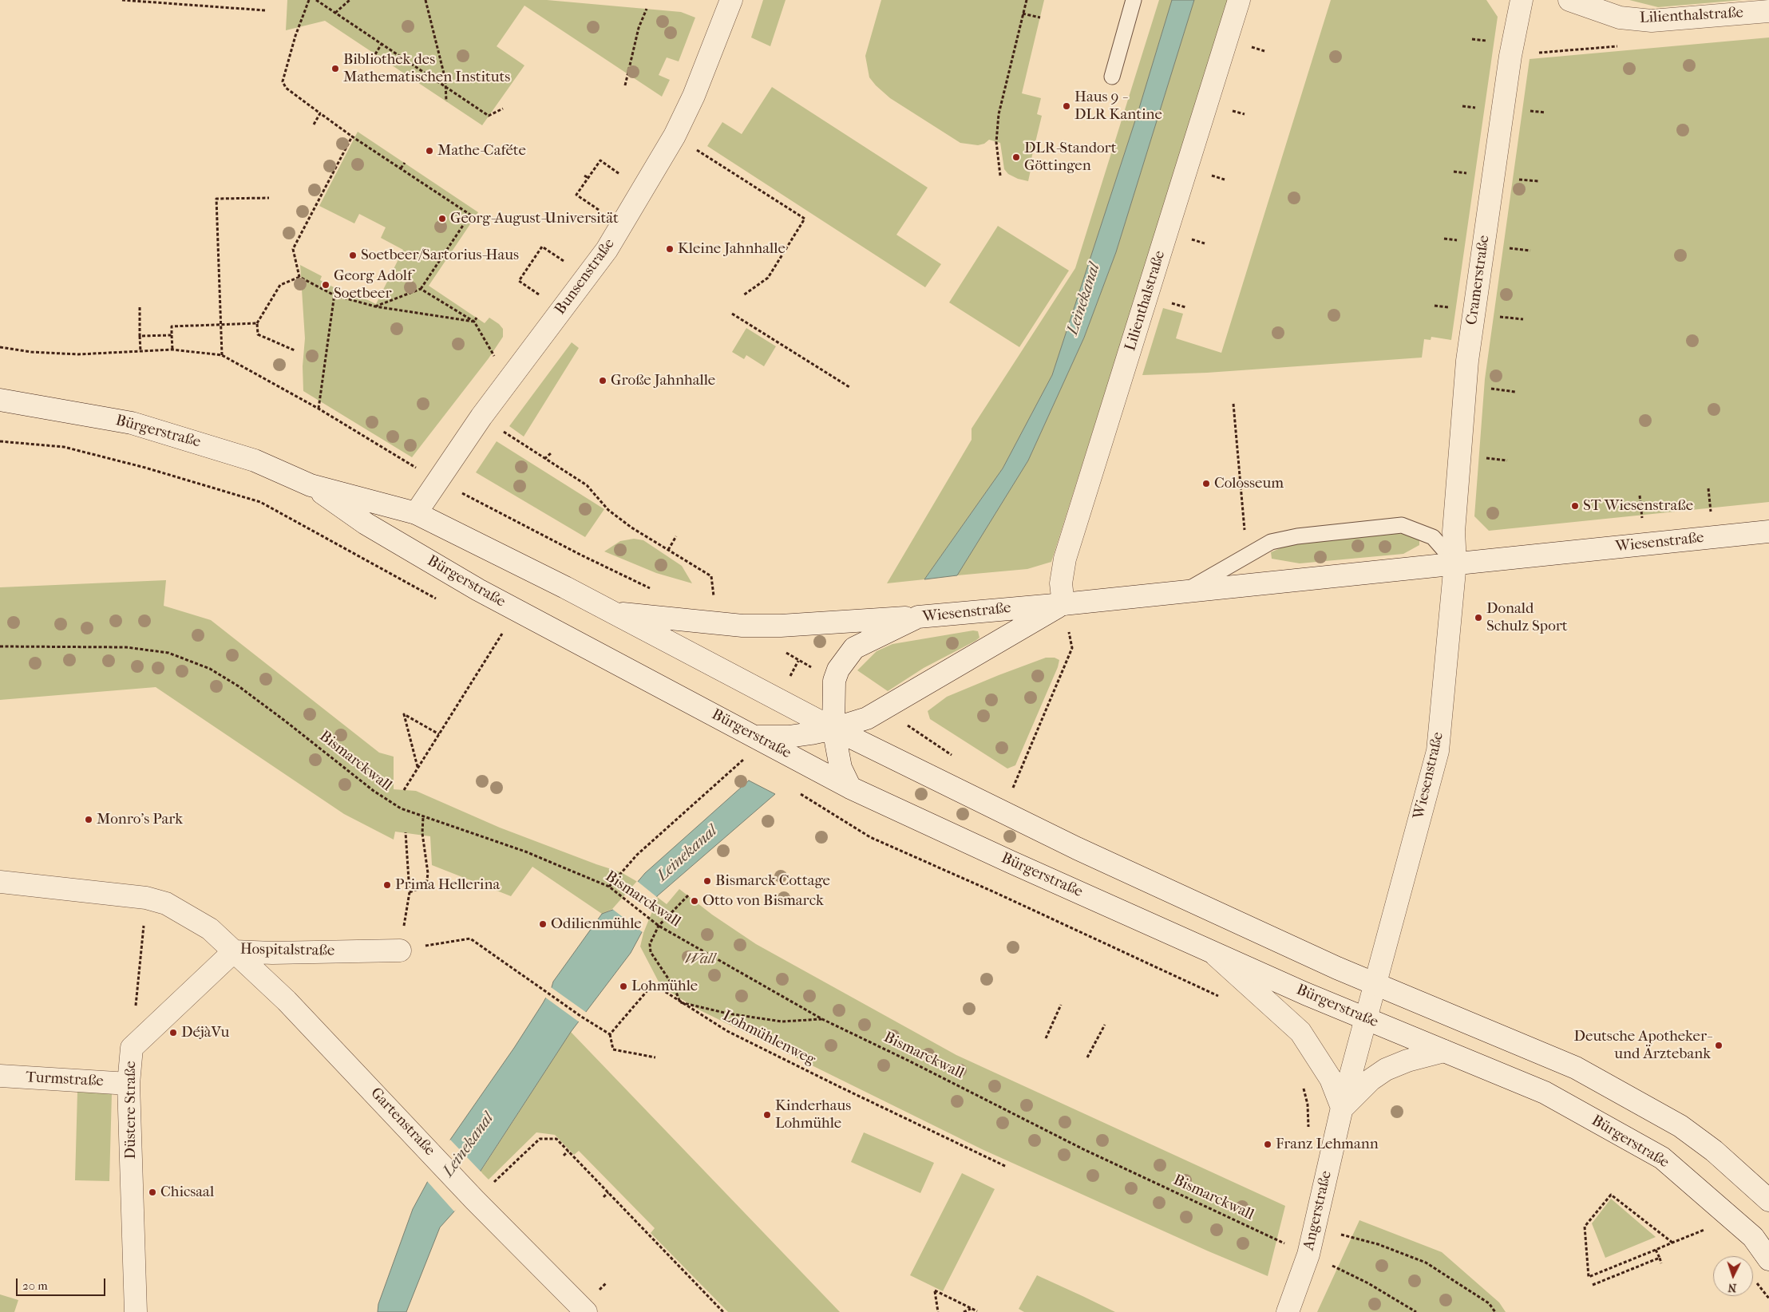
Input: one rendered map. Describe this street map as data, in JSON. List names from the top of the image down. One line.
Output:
{"streets":{"main road":["Lilienthalstraße","Bunsenstraße","Cramerstraße","Bürgerstraße","Wiesenstraße","Hospitalstraße","Turmstraße","Düstere Straße","Gartenstraße","Angerstraße"],"path":["Bismarckwall","Lohmühlenweg"]},"crossings":[["Lilienthalstraße","Wiesenstraße"],["Bunsenstraße","Bürgerstraße"],["Cramerstraße","Wiesenstraße"],["Bürgerstraße","Wiesenstraße"],["Bürgerstraße","Angerstraße"],["Wiesenstraße","Angerstraße"],["Bismarckwall","Angerstraße"],["Hospitalstraße","Düstere Straße"],["Hospitalstraße","Gartenstraße"],["Turmstraße","Düstere Straße"],["Düstere Straße","Gartenstraße"]],"water":["Leinekanal"],"parks":["Wall"],"places":["Bibliothek des Mathematischen Instituts","Haus 9 - DLR Kantine","Mathe-Caféte","DLR-Standort Göttingen","Georg-August-Universität","Kleine Jahnhalle","Soetbeer/Sartorius-Haus","Georg Adolf Soetbeer","Große Jahnhalle","Colosseum","ST Wiesenstraße","Donald Schulz Sport","Monro's Park","Bismarck Cottage","Prima Hellerina","Otto von Bismarck","Odilienmühle","Lohmühle","DéjàVu","Deutsche Apotheker- und Ärztebank","Kinderhaus Lohmühle","Franz Lehmann","Chicsaal"],"scale_bar":"20 m","north":"bottom"}
